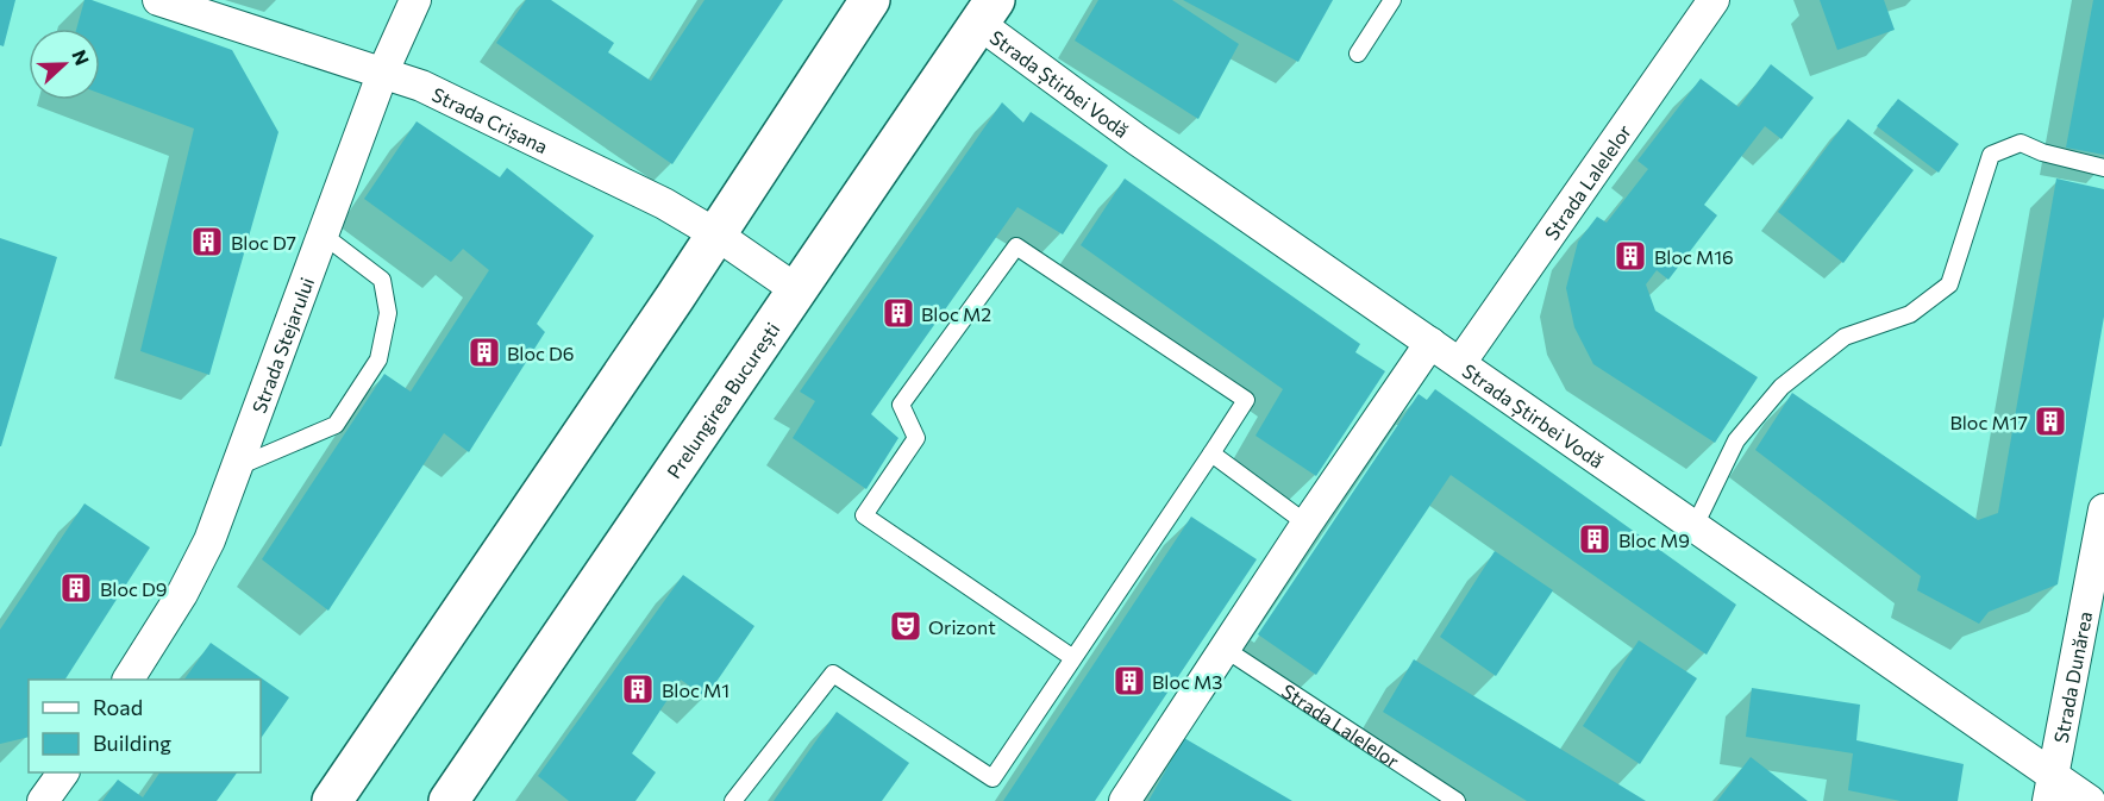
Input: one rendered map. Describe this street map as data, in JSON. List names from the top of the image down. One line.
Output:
{"streets":{"main road":["Prelungirea București"],"street":["Strada Știrbei Vodă","Strada Crișana","Strada Lalelelor","Strada Stejarului","Strada Dunărea"]},"crossings":[["Strada Știrbei Vodă","Strada Lalelelor"],["Strada Știrbei Vodă","Prelungirea București"],["Strada Știrbei Vodă","Strada Dunărea"],["Strada Crișana","Strada Stejarului"],["Strada Crișana","Prelungirea București"]],"places":{"building":["Bloc D7","Bloc M16","Bloc M2","Bloc D6","Bloc M17","Bloc M9","Bloc D9","Bloc M3","Bloc M1"],"theatre":["Orizont"]},"legend":["Road","Building"],"north":"right"}
